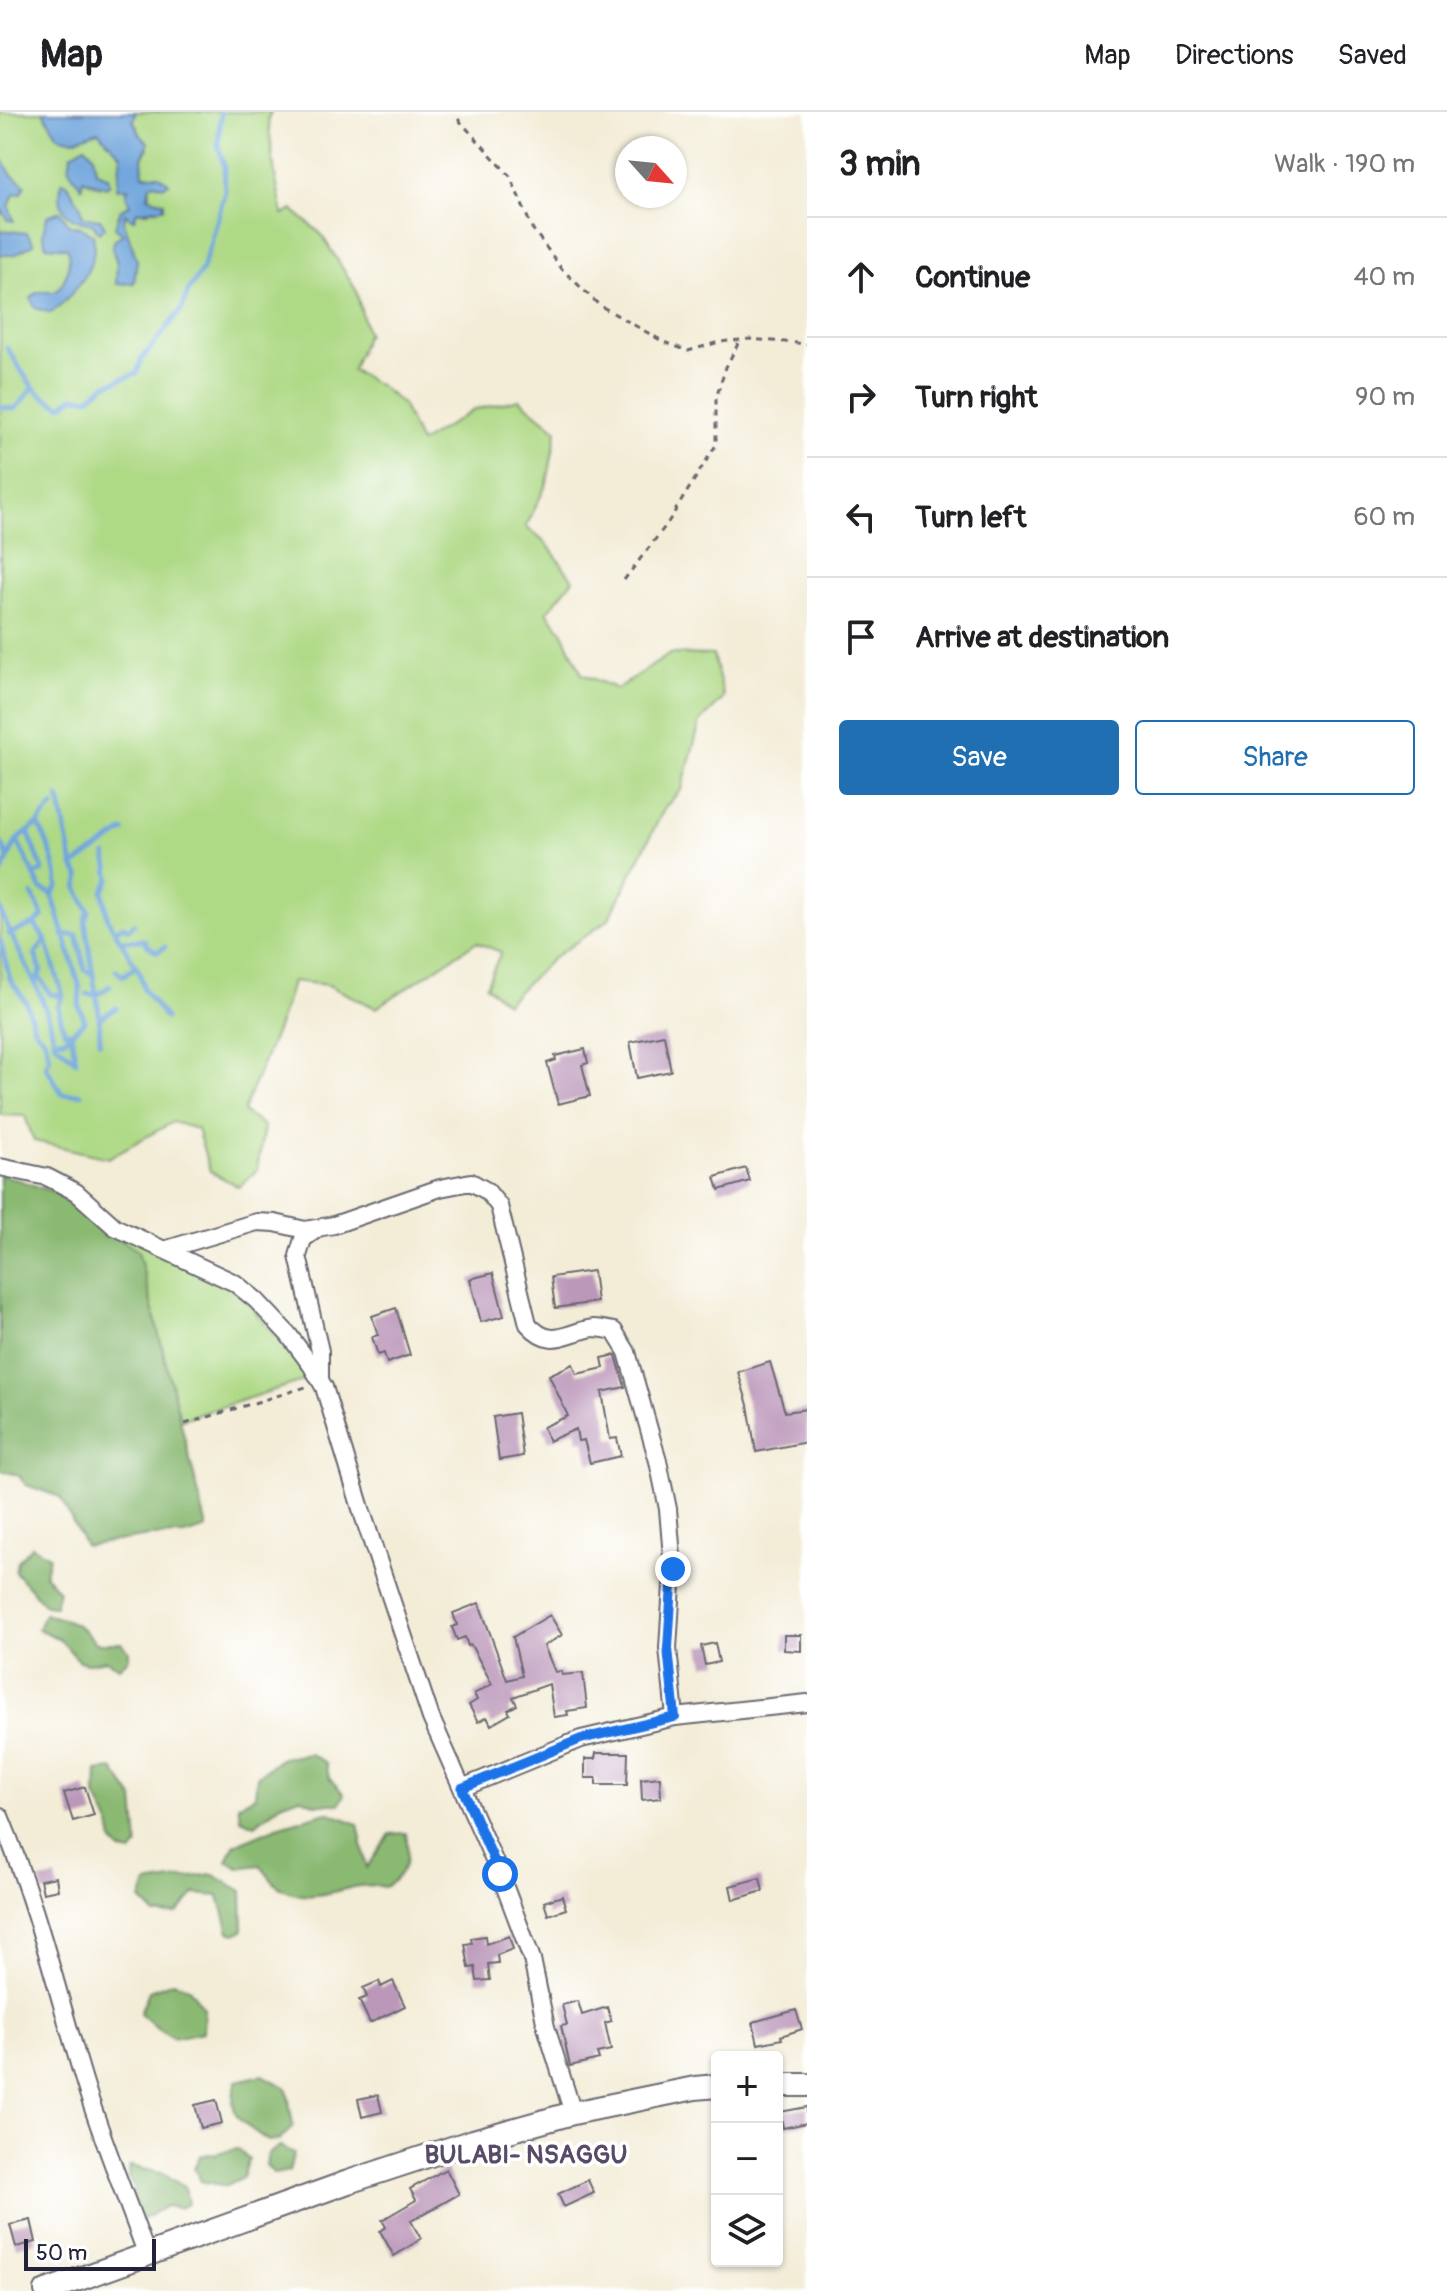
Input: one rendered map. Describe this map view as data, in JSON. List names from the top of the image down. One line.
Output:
{"districts":["BULABI- NSAGGU"],"scale_bar":"50 m","north":"bottom right","page":{"header":"Map","nav":["Map","Directions","Saved"],"heading":["3 min","Walk · 190 m"],"list":[["Continue","40 m"],["Turn right","90 m"],["Turn left","60 m"],"Arrive at destination"],"buttons":["Save","Share"],"map_buttons":["+","−"],"scale":"50 m"}}
